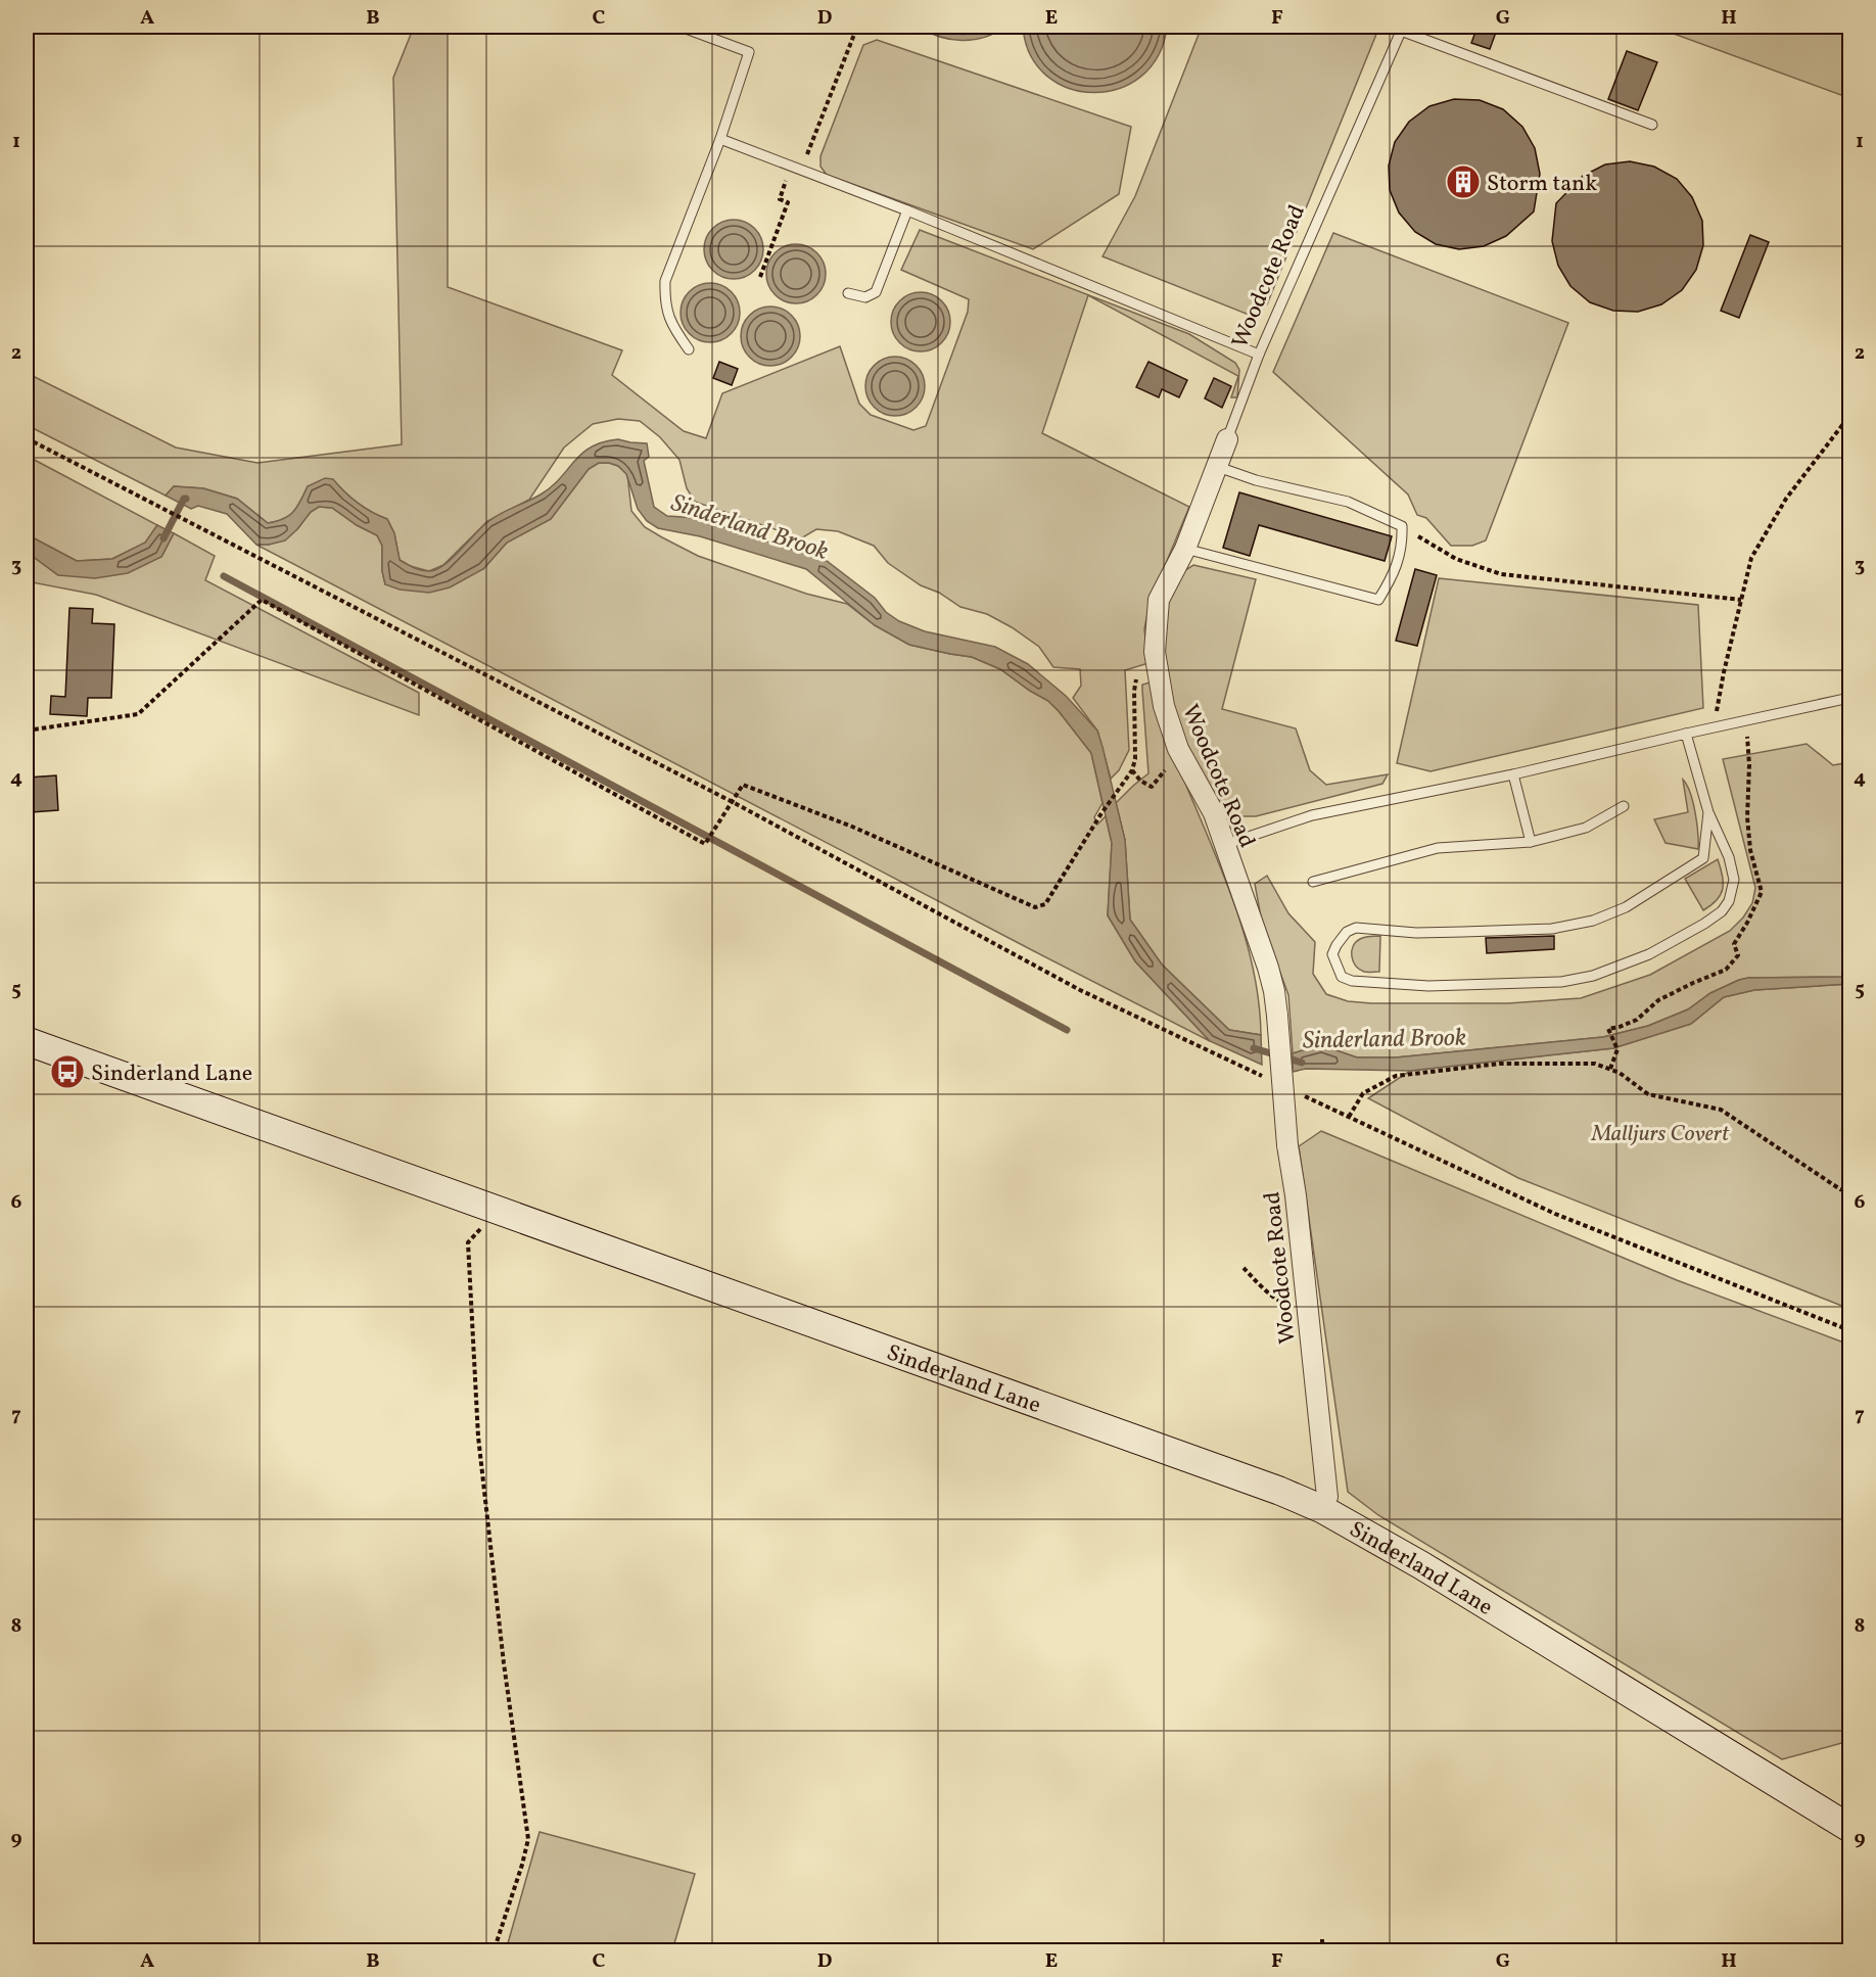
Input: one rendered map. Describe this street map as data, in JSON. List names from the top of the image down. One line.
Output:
{"streets":{"street":["Woodcote Road","Sinderland Lane"]},"crossings":[["Woodcote Road","Sinderland Lane"]],"water":["Sinderland Brook"],"parks":["Malljurs Covert"],"places":{"building":["Storm tank"],"bus stop":["Sinderland Lane"]},"grid":{"columns":["A","B","C","D","E","F","G","H"],"rows":["1","2","3","4","5","6","7","8","9"]}}
